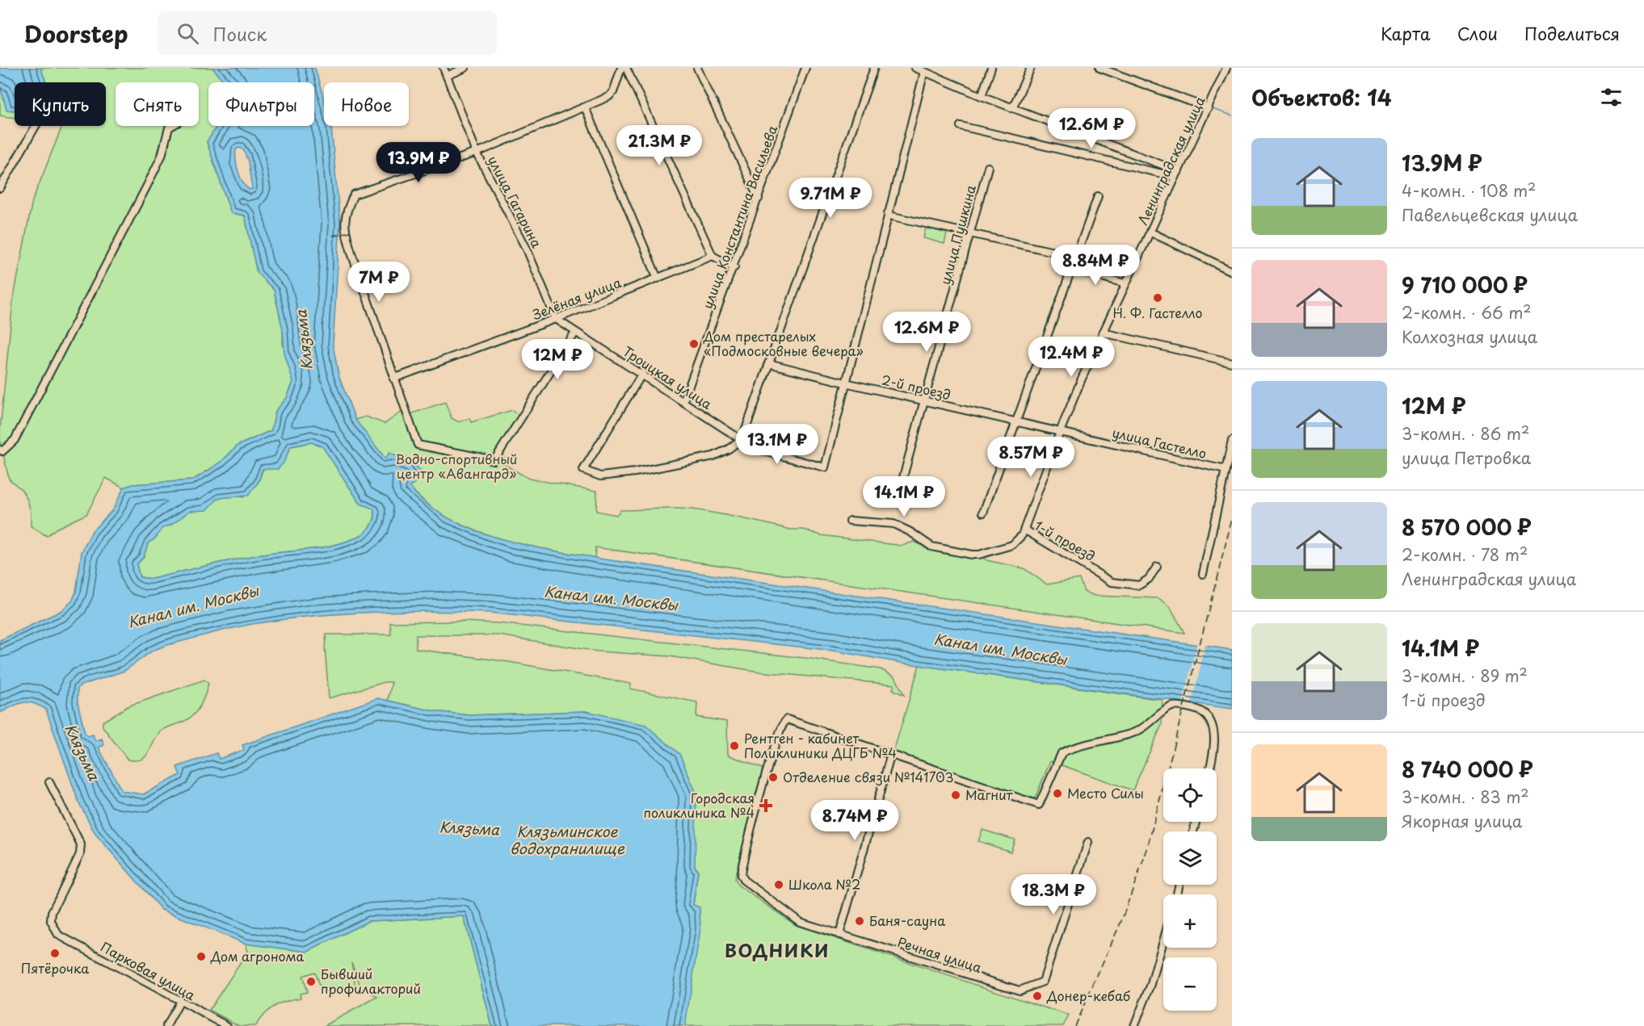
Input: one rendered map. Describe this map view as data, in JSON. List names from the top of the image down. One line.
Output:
{"streets":{"street":["Ленинградская улица","улица Гагарина","улица Константина Васильева","улица Пушкина","Зелёная улица","Троицкая улица","2-й проезд","улица Гастелло","1-й проезд","Речная улица","Парковая улица"]},"crossings":[["Ленинградская улица","2-й проезд"],["Ленинградская улица","улица Гастелло"],["Ленинградская улица","1-й проезд"],["улица Гагарина","Зелёная улица"],["улица Гагарина","Троицкая улица"],["улица Константина Васильева","Троицкая улица"],["улица Пушкина","2-й проезд"],["Зелёная улица","Троицкая улица"],["2-й проезд","улица Гастелло"]],"districts":["ВОДНИКИ"],"water":["Клязьма","Канал им. Москвы","Клязьминское водохранилище"],"parks":["Водно-спортивный центр «Авангард»"],"places":{"other":["Н. Ф. Гастелло","Дом престарелых «Подмосковные вечера»","Рентген - кабинет Поликлиники ДЦГБ №4","Отделение связи №141703","Место Силы","Магнит","Школа №2","Баня-сауна","Пятёрочка","Дом агронома","Бывший профилакторий","Донер-кебаб"],"health":["Городская поликлиника №4"]},"page":{"header":"Doorstep","search":"Поиск","nav":["Карта","Слои","Поделиться"],"heading":"Объектов: 14","chip":["Купить","Снять","Фильтры","Новое"],"price":["12.6M ₽","21.3M ₽","13.9M ₽","9.71M ₽","8.84M ₽","7M ₽","12.6M ₽","12.4M ₽","12M ₽","13.1M ₽","8.57M ₽","14.1M ₽","8.74M ₽","18.3M ₽"],"list":[{"name":"13.9M ₽","note":"4-комн. · 108 m² · Павельцевская улица"},{"name":"9 710 000 ₽","note":"2-комн. · 66 m² · Колхозная улица"},{"name":"12M ₽","note":"3-комн. · 86 m² · улица Петровка"},{"name":"8 570 000 ₽","note":"2-комн. · 78 m² · Ленинградская улица"},{"name":"14.1M ₽","note":"3-комн. · 89 m² · 1-й проезд"},{"name":"8 740 000 ₽","note":"3-комн. · 83 m² · Якорная улица"}],"map_buttons":["+","−"]}}
